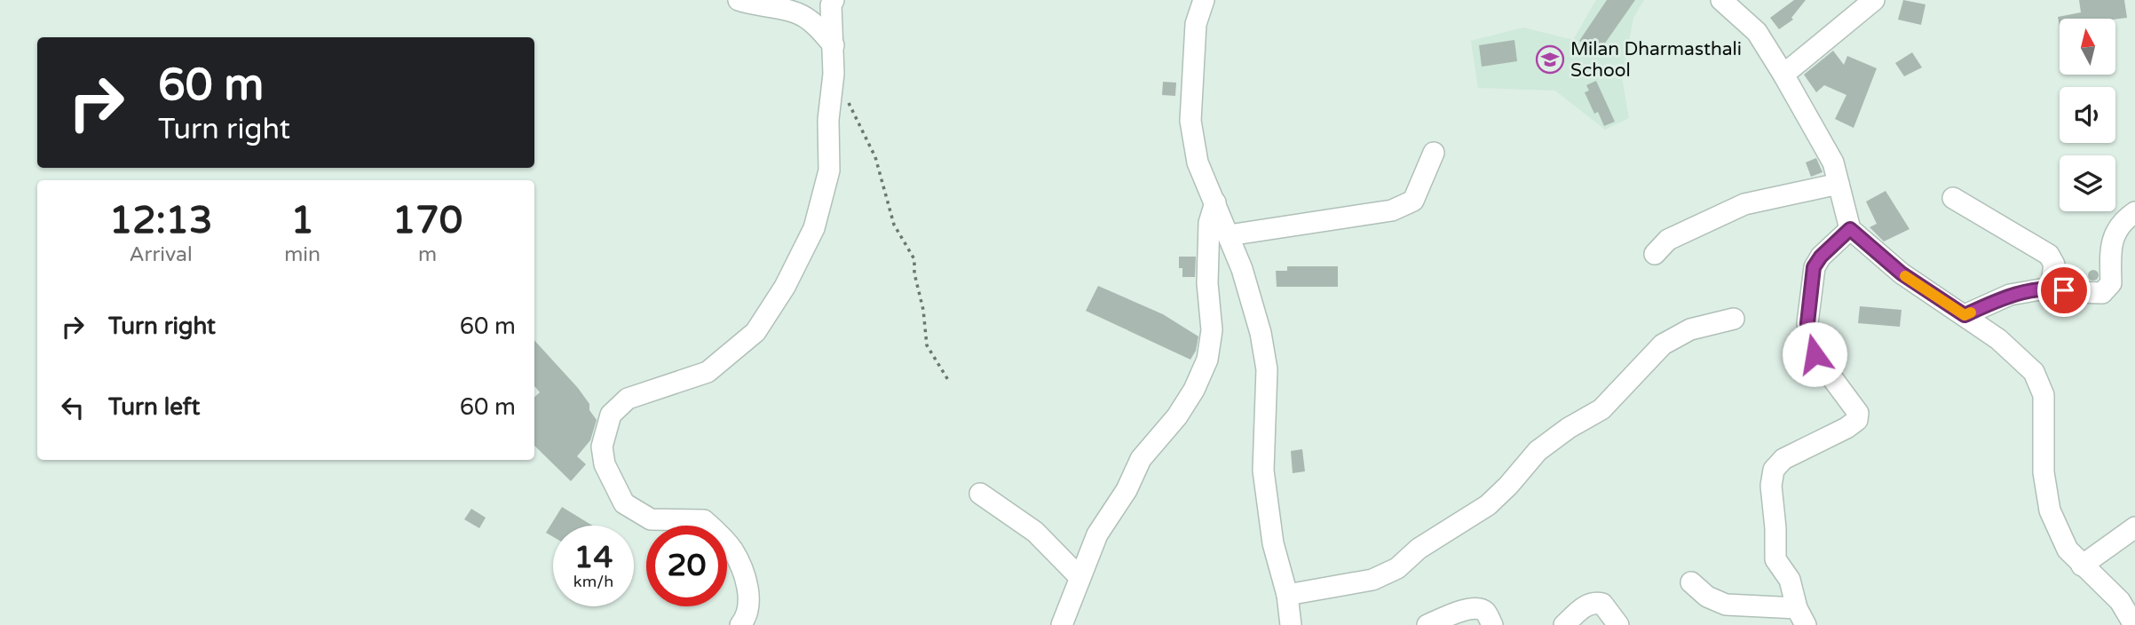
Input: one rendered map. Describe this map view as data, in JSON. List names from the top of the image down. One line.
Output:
{"places":{"school or university":["Milan Dharmasthali School"]},"north":"top","page":{"turn":["60 m","Turn right"],"eta":["12:13","Arrival","1","min","170","m"],"list":[{"name":"Turn right","value":"60 m"},{"name":"Turn left","value":"60 m"}],"speed":"14 km/h","limit":"20"}}
